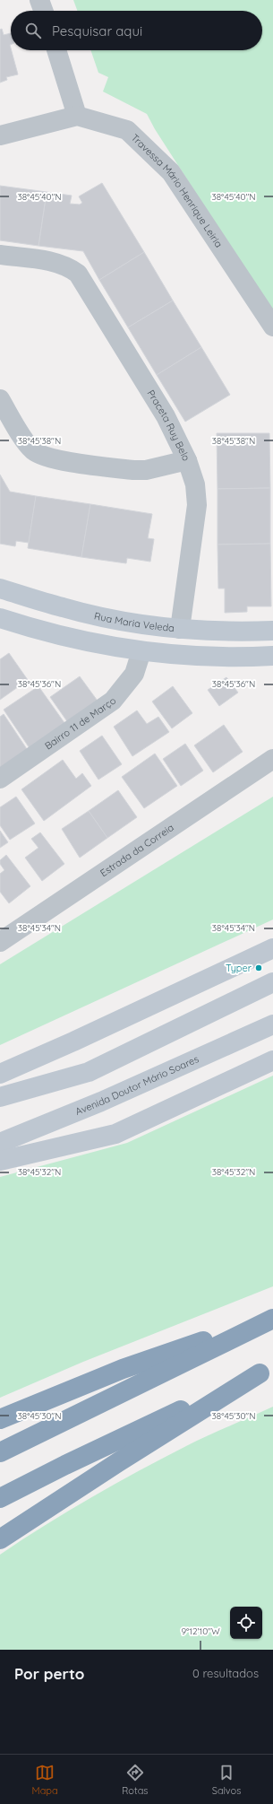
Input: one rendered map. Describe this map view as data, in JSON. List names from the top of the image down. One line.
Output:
{"streets":{"main road":["Rua Maria Veleda","Avenida Doutor Mário Soares"],"street":["Travessa Mário Henrique Leiria","Praceta Ruy Belo","Bairro 11 de Março","Estrada da Correia"]},"places":["Typer"],"page":{"search":"Pesquisar aqui","heading":["Por perto","0 resultados"],"nav":["Mapa","Rotas","Salvos"]},"coordinates":["38°45'40\"N","38°45'38\"N","38°45'36\"N","38°45'34\"N","38°45'32\"N","38°45'30\"N","9°12'10\"W"]}
